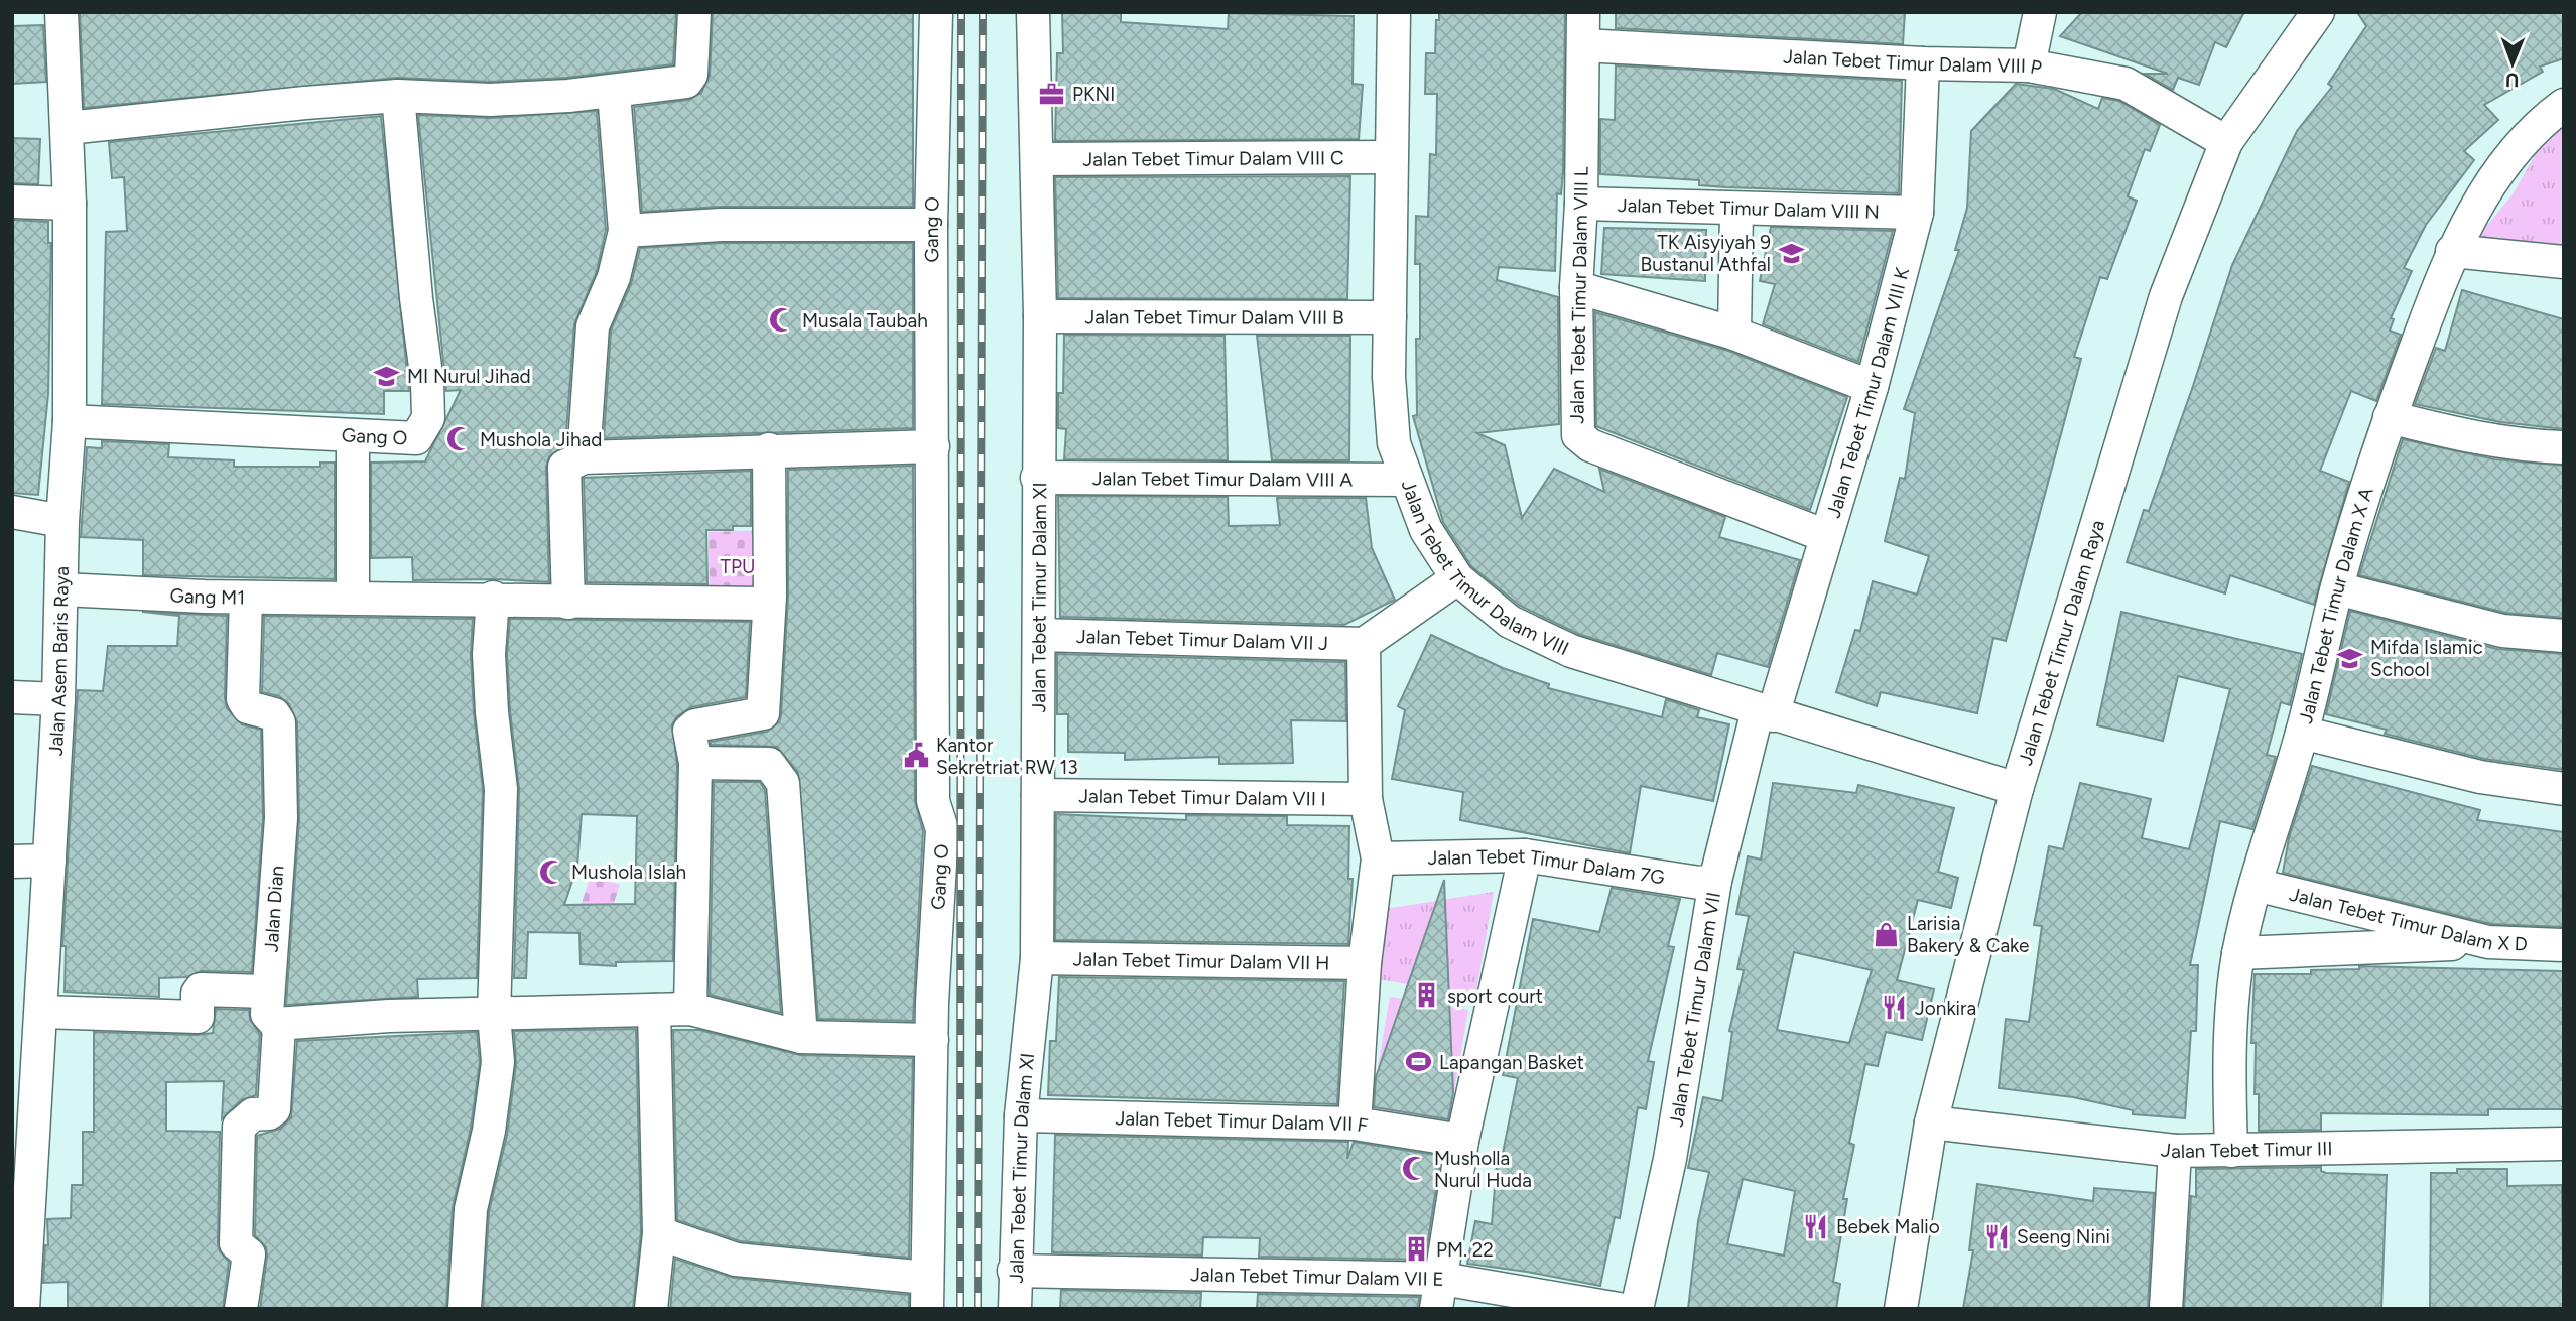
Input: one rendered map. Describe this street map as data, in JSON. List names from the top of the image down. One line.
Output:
{"streets":{"street":["Jalan Tebet Timur Dalam VIII P","Jalan Tebet Timur Dalam VIII C","Jalan Tebet Timur Dalam VIII N","Gang O","Jalan Tebet Timur Dalam VIII L","Jalan Tebet Timur Dalam VIII B","Jalan Tebet Timur Dalam VIII K","Jalan Tebet Timur Dalam VIII A","Jalan Tebet Timur Dalam VIII","Gang M1","Jalan Tebet Timur Dalam XI","Jalan Tebet Timur Dalam X A","Jalan Tebet Timur Dalam VII J","Jalan Tebet Timur Dalam Raya","Jalan Asem Baris Raya","Jalan Tebet Timur Dalam VII I","Jalan Tebet Timur Dalam 7G","Jalan Dian","Jalan Tebet Timur Dalam X D","Jalan Tebet Timur Dalam VII H","Jalan Tebet Timur Dalam VII","Jalan Tebet Timur Dalam VII F","Jalan Tebet Timur III","Jalan Tebet Timur Dalam VII E"]},"crossings":[["Jalan Tebet Timur Dalam VIII P","Jalan Tebet Timur Dalam VIII L"],["Jalan Tebet Timur Dalam VIII P","Jalan Tebet Timur Dalam VIII K"],["Jalan Tebet Timur Dalam VIII P","Jalan Tebet Timur Dalam Raya"],["Jalan Tebet Timur Dalam VIII C","Jalan Tebet Timur Dalam VIII"],["Jalan Tebet Timur Dalam VIII C","Jalan Tebet Timur Dalam XI"],["Jalan Tebet Timur Dalam VIII N","Jalan Tebet Timur Dalam VIII L"],["Jalan Tebet Timur Dalam VIII N","Jalan Tebet Timur Dalam VIII K"],["Gang O","Jalan Asem Baris Raya"],["Jalan Tebet Timur Dalam VIII L","Jalan Tebet Timur Dalam VIII K"],["Jalan Tebet Timur Dalam VIII B","Jalan Tebet Timur Dalam VIII"],["Jalan Tebet Timur Dalam VIII B","Jalan Tebet Timur Dalam XI"],["Jalan Tebet Timur Dalam VIII K","Jalan Tebet Timur Dalam VIII"],["Jalan Tebet Timur Dalam VIII K","Jalan Tebet Timur Dalam VII"],["Jalan Tebet Timur Dalam VIII A","Jalan Tebet Timur Dalam VIII"],["Jalan Tebet Timur Dalam VIII A","Jalan Tebet Timur Dalam XI"],["Jalan Tebet Timur Dalam VIII","Jalan Tebet Timur Dalam Raya"],["Jalan Tebet Timur Dalam VIII","Jalan Tebet Timur Dalam VII"],["Gang M1","Jalan Asem Baris Raya"],["Gang M1","Jalan Dian"],["Jalan Tebet Timur Dalam XI","Jalan Tebet Timur Dalam VII J"],["Jalan Tebet Timur Dalam XI","Jalan Tebet Timur Dalam VII I"],["Jalan Tebet Timur Dalam XI","Jalan Tebet Timur Dalam VII H"],["Jalan Tebet Timur Dalam XI","Jalan Tebet Timur Dalam VII F"],["Jalan Tebet Timur Dalam XI","Jalan Tebet Timur Dalam VII E"],["Jalan Tebet Timur Dalam X A","Jalan Tebet Timur Dalam X D"],["Jalan Tebet Timur Dalam X A","Jalan Tebet Timur III"],["Jalan Tebet Timur Dalam Raya","Jalan Tebet Timur III"],["Jalan Tebet Timur Dalam 7G","Jalan Tebet Timur Dalam VII"]],"parks":["TPU"],"places":{"office":["PKNI"],"school or university":["TK Aisyiyah 9 Bustanul Athfal","MI Nurul Jihad","Mifda Islamic School"],"mosque":["Musala Taubah","Mushola Jihad","Mushola Islah","Musholla Nurul Huda"],"public building":["Kantor Sekretriat RW 13"],"shop":["Larisia Bakery & Cake"],"building":["sport court","PM. 22"],"restaurant":["Jonkira","Bebek Malio","Seeng Nini"],"sports":["Lapangan Basket"]},"north":"bottom"}
